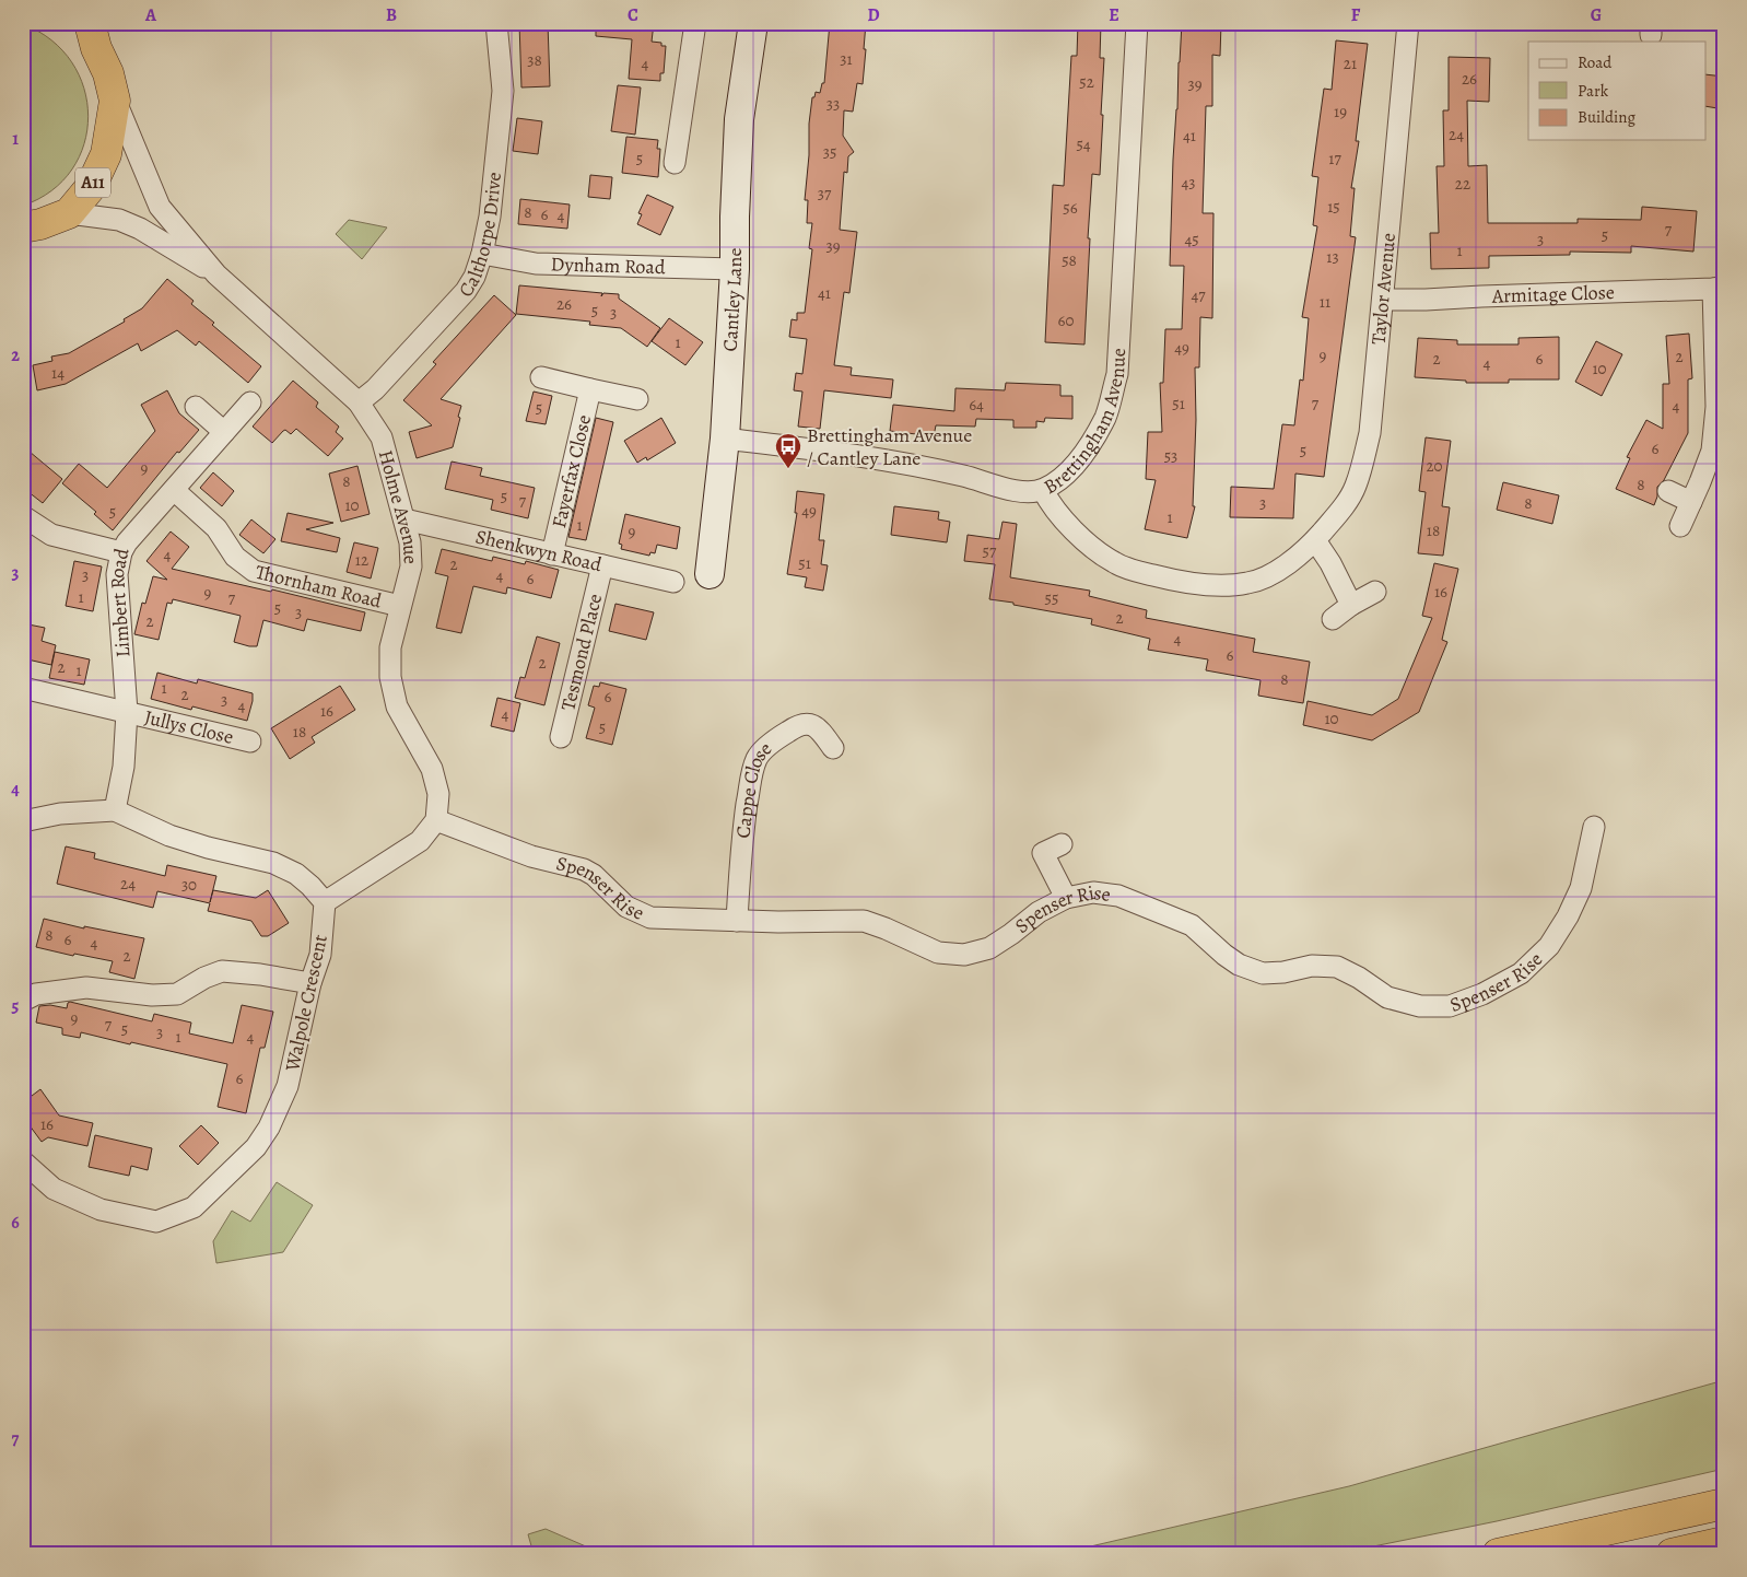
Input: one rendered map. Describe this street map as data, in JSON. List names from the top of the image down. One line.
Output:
{"streets":{"highway":["A11"],"street":["Calthorpe Drive","Dynham Road","Taylor Avenue","Armitage Close","Cantley Lane","Brettingham Avenue","Fayerfax Close","Holme Avenue","Shenkwyn Road","Thornham Road","Limbert Road","Tesmond Place","Jullys Close","Cappe Close","Spenser Rise","Walpole Crescent"]},"crossings":[["A11","Holme Avenue"],["Calthorpe Drive","Dynham Road"],["Calthorpe Drive","Holme Avenue"],["Dynham Road","Cantley Lane"],["Taylor Avenue","Armitage Close"],["Taylor Avenue","Brettingham Avenue"],["Cantley Lane","Brettingham Avenue"],["Fayerfax Close","Shenkwyn Road"],["Holme Avenue","Shenkwyn Road"],["Holme Avenue","Thornham Road"],["Holme Avenue","Spenser Rise"],["Shenkwyn Road","Tesmond Place"],["Thornham Road","Limbert Road"],["Limbert Road","Jullys Close"],["Cappe Close","Spenser Rise"]],"places":{"bus stop":["Brettingham Avenue / Cantley Lane"]},"house_numbers":["31","38","4","21","26","52","39","33","19","24","41","54","35","5","17","43","22","37","15","56","8","6","4","7","5","45","3","39","1","13","58","41","47","11","26","5","3","60","1","49","9","2","2","6","4","10","14","51","7","64","4","5","6","5","53","20","9","8","8","5","7","3","8","10","49","5","1","1","18","9","57","4","12","51","2","3","4","6","16","9","1","7","55","5","3","2","2","4","6","2","2","1","8","1","2","6","3","4","16","4","10","5","18","24","30","8","6","4","2","9","7","5","3","1","4","6","16"],"legend":["Road","Park","Building"],"grid":{"columns":["A","B","C","D","E","F","G"],"rows":["1","2","3","4","5","6","7"]}}
